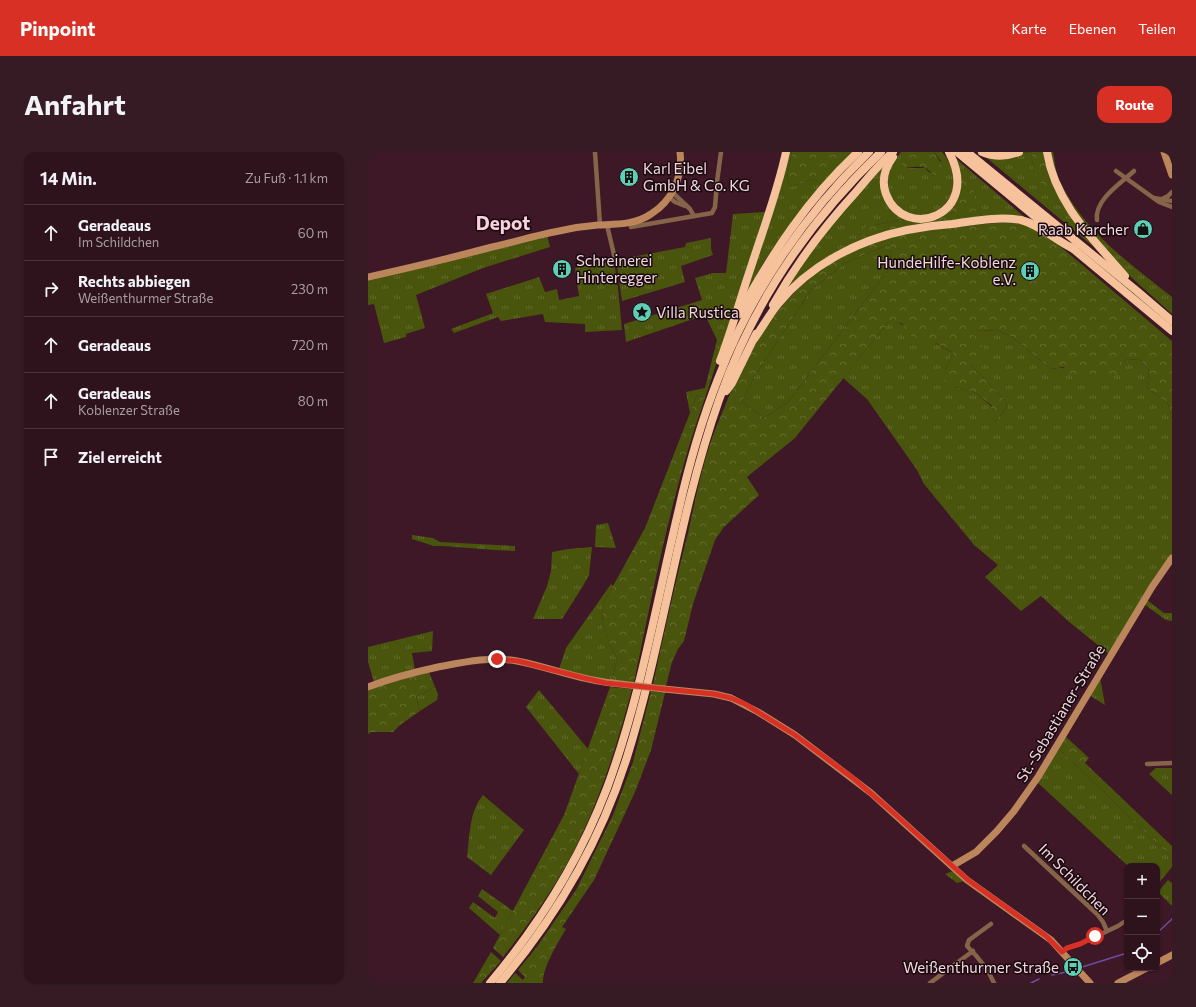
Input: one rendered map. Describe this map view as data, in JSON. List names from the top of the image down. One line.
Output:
{"streets":{"main road":["St.-Sebastianer-Straße"],"street":["Im Schildchen"]},"districts":["Depot"],"places":{"building":["Karl Eibel GmbH & Co. KG","Schreinerei Hinteregger","HundeHilfe-Koblenz e.V."],"shop":["Raab Karcher"],"place":["Villa Rustica"],"bus stop":["Weißenthurmer Straße"]},"page":{"header":"Pinpoint","nav":["Karte","Ebenen","Teilen"],"buttons":"Route","title":"Anfahrt","heading":["14 Min.","Zu Fuß · 1.1 km"],"list":[["Geradeaus","Im Schildchen","60 m"],["Rechts abbiegen","Weißenthurmer Straße","230 m"],["Geradeaus","720 m"],["Geradeaus","Koblenzer Straße","80 m"],"Ziel erreicht"],"map_buttons":["+","−"]}}
